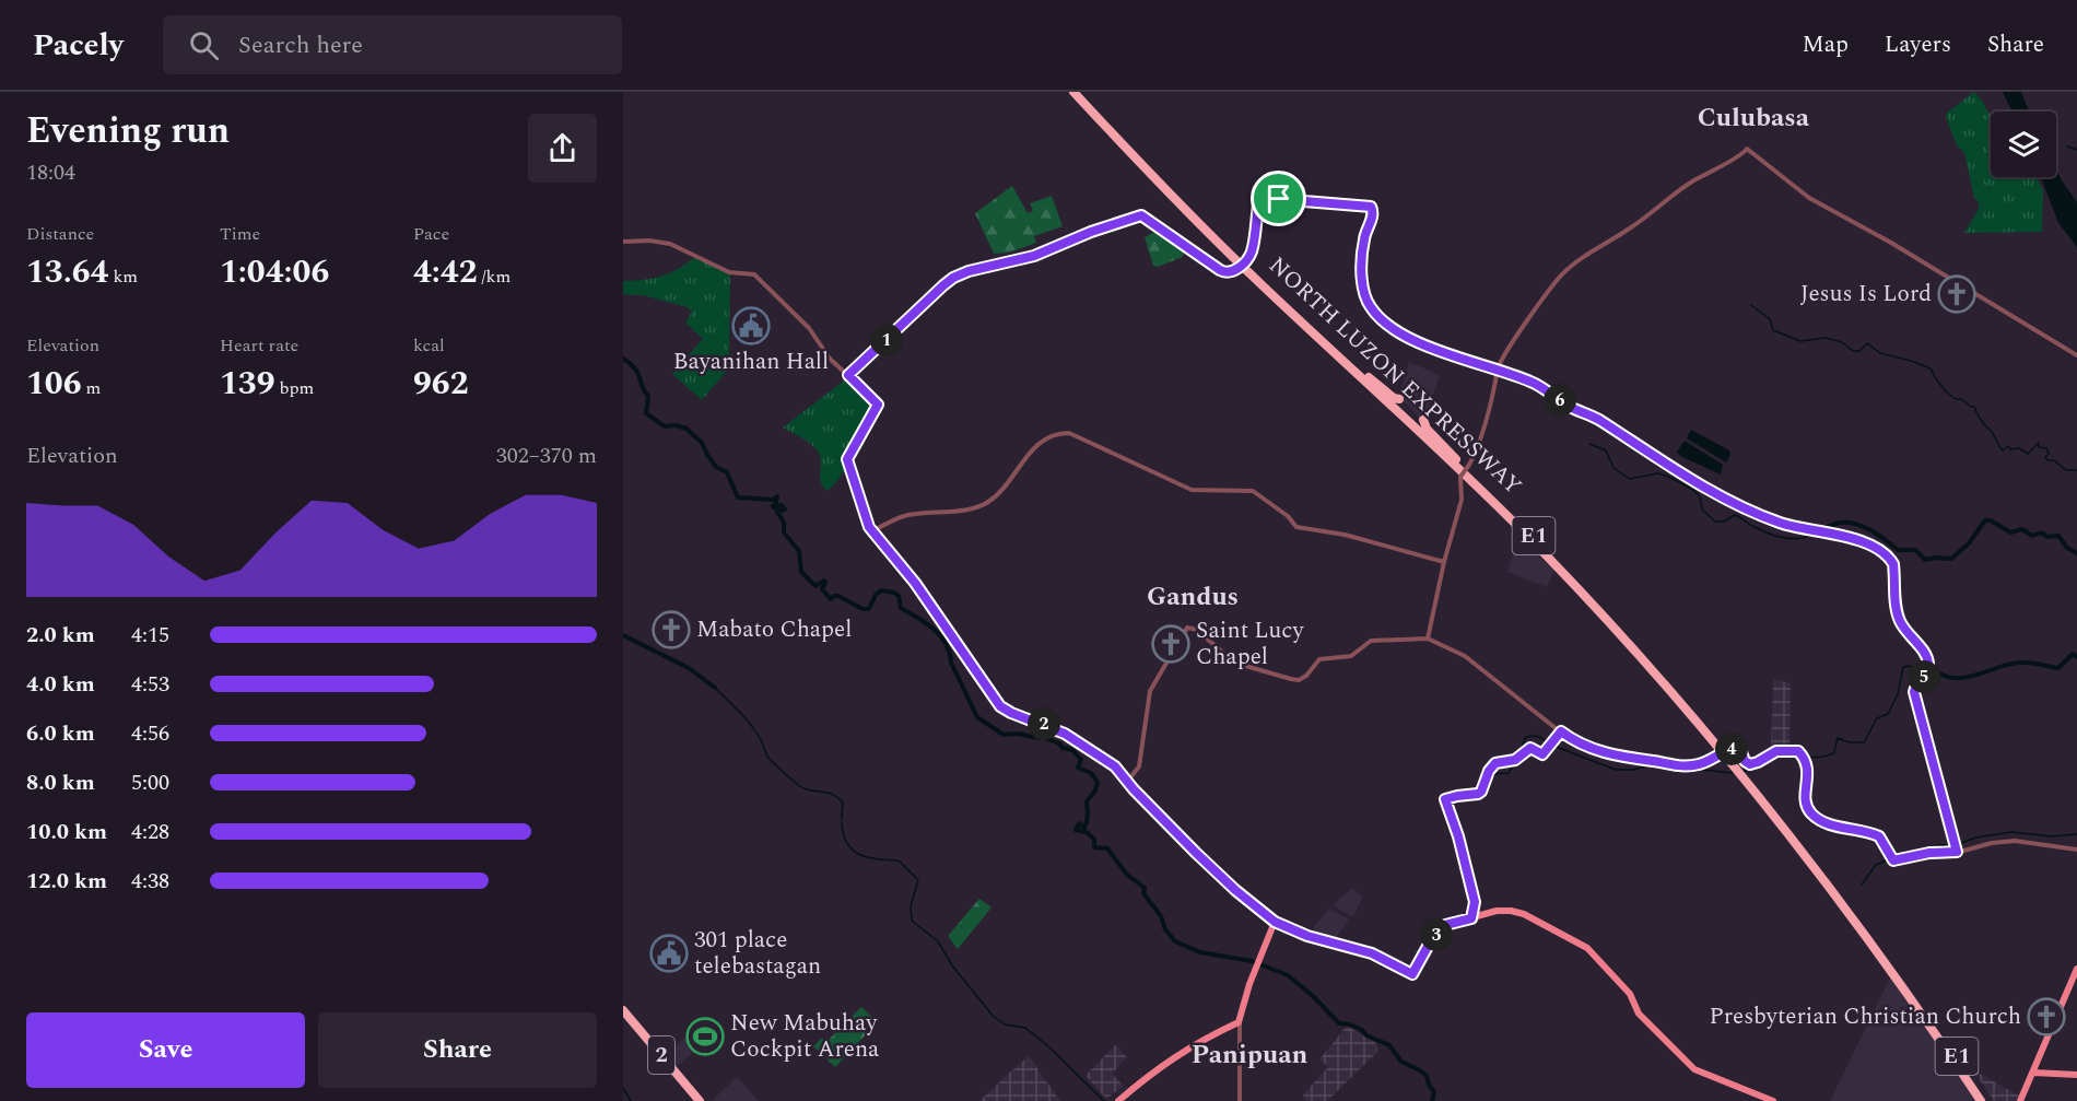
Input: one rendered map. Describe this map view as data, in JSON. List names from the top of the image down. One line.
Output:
{"streets":{"highway":["NORTH LUZON EXPRESSWAY","E1","2"]},"districts":["Culubasa","Gandus","Panipuan"],"places":{"church":["Jesus Is Lord","Mabato Chapel","Saint Lucy Chapel","Presbyterian Christian Church"],"public building":["Bayanihan Hall","301 place telebastagan"],"sports":["New Mabuhay Cockpit Arena"]},"page":{"header":"Pacely","search":"Search here","nav":["Map","Layers","Share"],"heading":["Evening run","18:04"],"stats":[["Distance","13.64 km"],["Time","1:04:06"],["Pace","4:42 /km"],["Elevation","106 m"],["Heart rate","139 bpm"],["kcal","962"]],"pins":["1","6","5","2","4","3"],"chart":["Elevation","302–370 m"],"list":[{"name":"2.0 km","note":"4:15"},{"name":"4.0 km","note":"4:53"},{"name":"6.0 km","note":"4:56"},{"name":"8.0 km","note":"5:00"},{"name":"10.0 km","note":"4:28"},{"name":"12.0 km","note":"4:38"}],"buttons":["Save","Share"]}}
